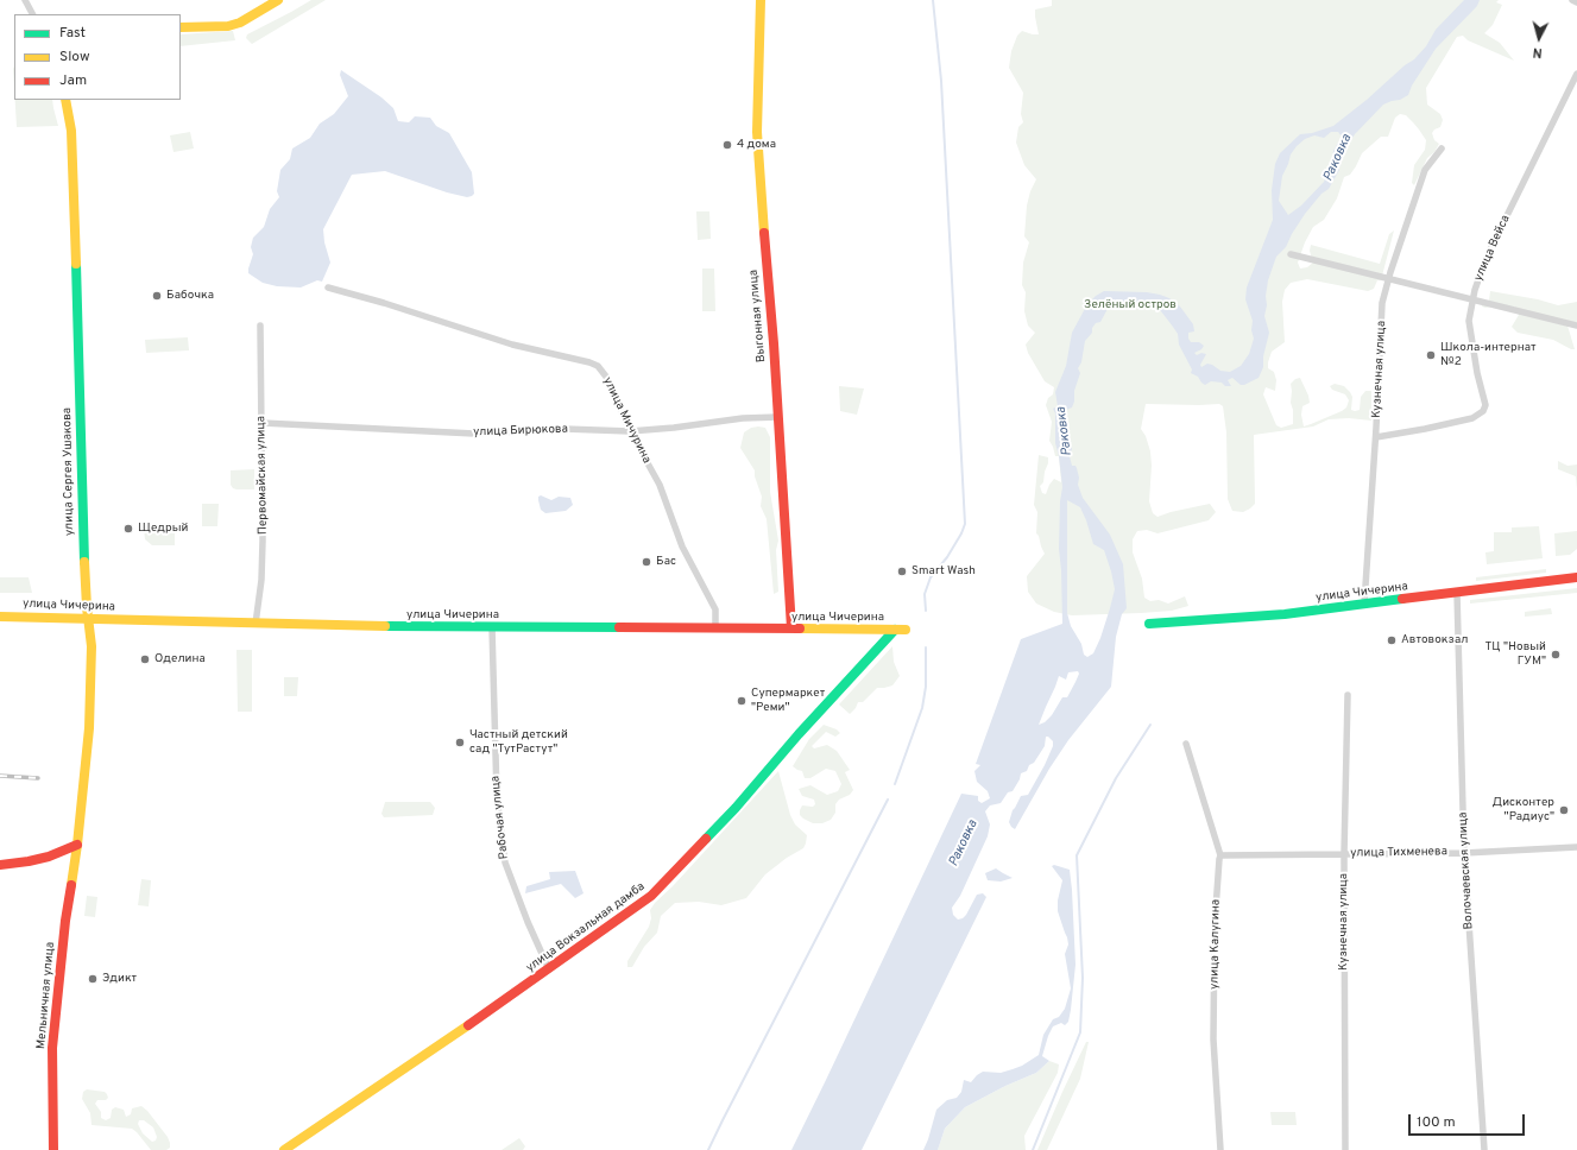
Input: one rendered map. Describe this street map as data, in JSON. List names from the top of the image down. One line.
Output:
{"streets":{"street":["улица Вейса","Выгонная улица","Кузнечная улица","улица Мичурина","улица Бирюкова","улица Сергея Ушакова","Первомайская улица","улица Чичерина","Рабочая улица","улица Тихменева","Волочаевская улица","улица Вокзальная дамба","улица Калугина","Мельничная улица"]},"crossings":[["улица Вейса","Кузнечная улица"],["Выгонная улица","улица Бирюкова"],["Выгонная улица","улица Чичерина"],["Кузнечная улица","улица Чичерина"],["Кузнечная улица","улица Тихменева"],["улица Мичурина","улица Бирюкова"],["улица Мичурина","улица Чичерина"],["улица Бирюкова","Первомайская улица"],["улица Сергея Ушакова","улица Чичерина"],["улица Сергея Ушакова","Мельничная улица"],["Первомайская улица","улица Чичерина"],["улица Чичерина","Рабочая улица"],["улица Чичерина","Волочаевская улица"],["улица Чичерина","улица Вокзальная дамба"],["Рабочая улица","улица Вокзальная дамба"],["улица Тихменева","Волочаевская улица"],["улица Тихменева","улица Калугина"]],"water":["Раковка"],"parks":["Зелёный остров"],"places":["4 дома","Бабочка","Школа-интернат №2","Щедрый","Бас","Smart Wash","Автовокзал","ТЦ \"Новый ГУМ\"","Оделина","Супермаркет \"Реми\"","Частный детский сад \"ТутРастут\"","Дисконтер \"Радиус\"","Эдикт"],"legend":["Fast","Slow","Jam"],"scale_bar":"100 m","north":"bottom"}
